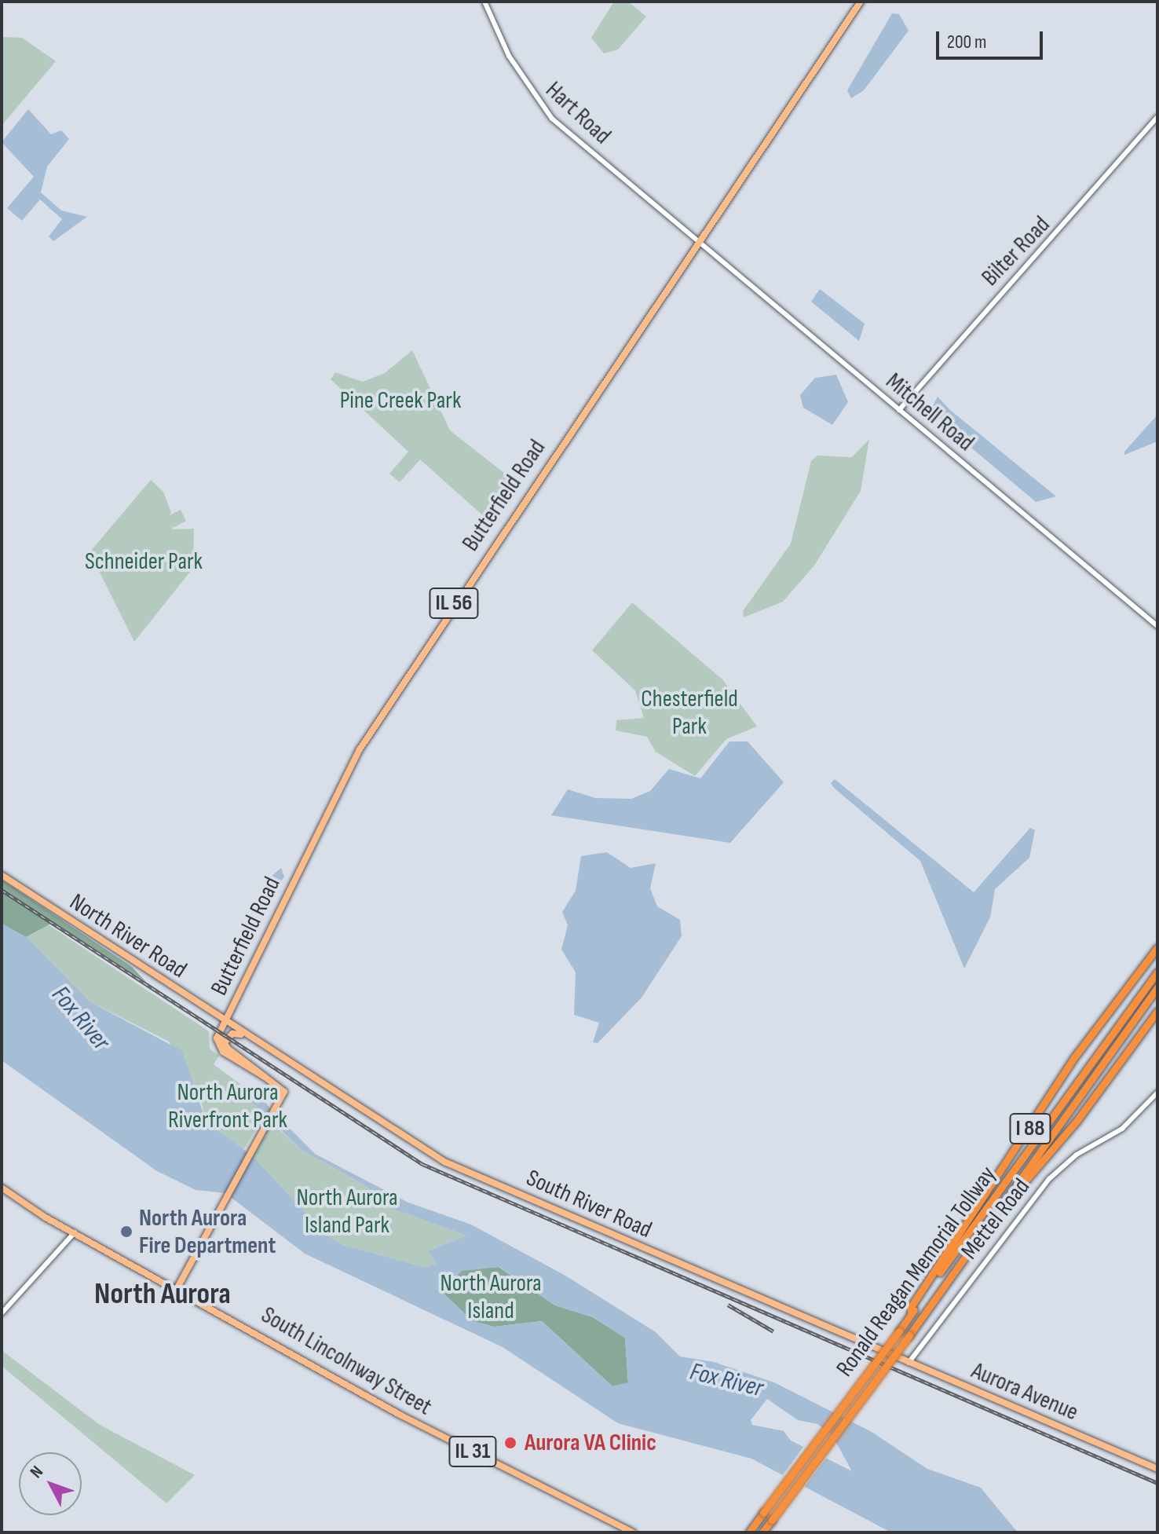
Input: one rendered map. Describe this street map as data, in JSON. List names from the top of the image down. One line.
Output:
{"streets":{"highway":["I 88","Ronald Reagan Memorial Tollway"],"main road":["Butterfield Road","IL 56","North River Road","South River Road","South Lincolnway Street","Aurora Avenue","IL 31"],"street":["Hart Road","Bilter Road","Mitchell Road","Mettel Road"]},"crossings":[["Hart Road","Mitchell Road"],["Bilter Road","Mitchell Road"],["Mitchell Road","Butterfield Road"],["Butterfield Road","North River Road"],["North River Road","South River Road"],["I 88","Ronald Reagan Memorial Tollway"],["South River Road","Aurora Avenue"],["Mettel Road","Aurora Avenue"],["South Lincolnway Street","IL 31"]],"districts":["North Aurora"],"water":["Fox River"],"parks":["Pine Creek Park","Schneider Park","Chesterfield Park","North Aurora Riverfront Park","North Aurora Island Park","North Aurora Island"],"places":["North Aurora Fire Department","Aurora VA Clinic"],"scale_bar":"200 m","north":"top left"}
